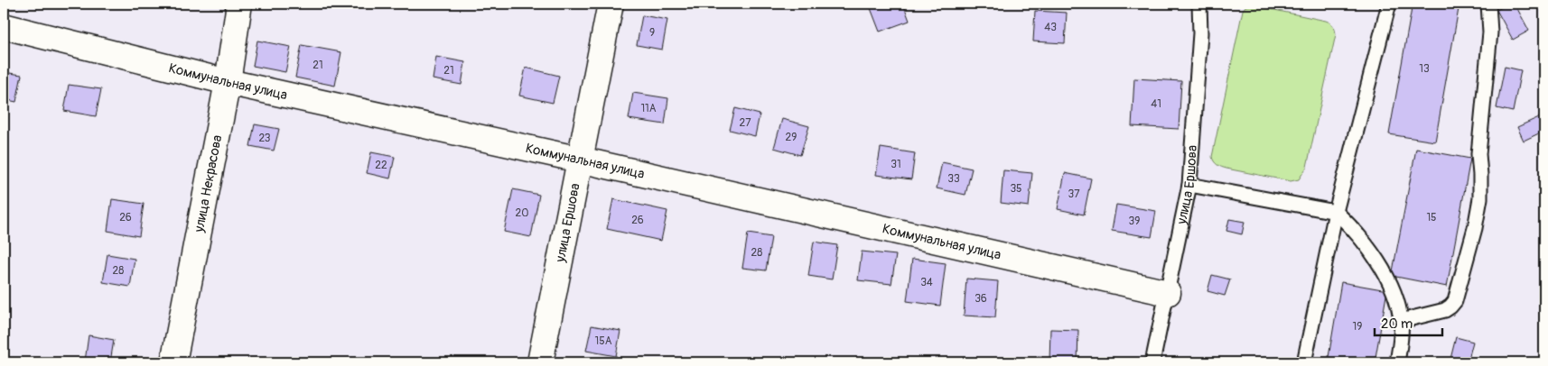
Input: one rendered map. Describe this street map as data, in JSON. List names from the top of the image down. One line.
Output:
{"streets":{"street":["Коммунальная улица","улица Некрасова","улица Ершова"]},"crossings":[["Коммунальная улица","улица Некрасова"],["Коммунальная улица","улица Ершова"]],"house_numbers":["43","9","21","13","21","41","11А","27","29","23","31","22","33","35","37","20","26","15","26","39","28","28","34","36","19","15А"],"scale_bar":"20 m"}
